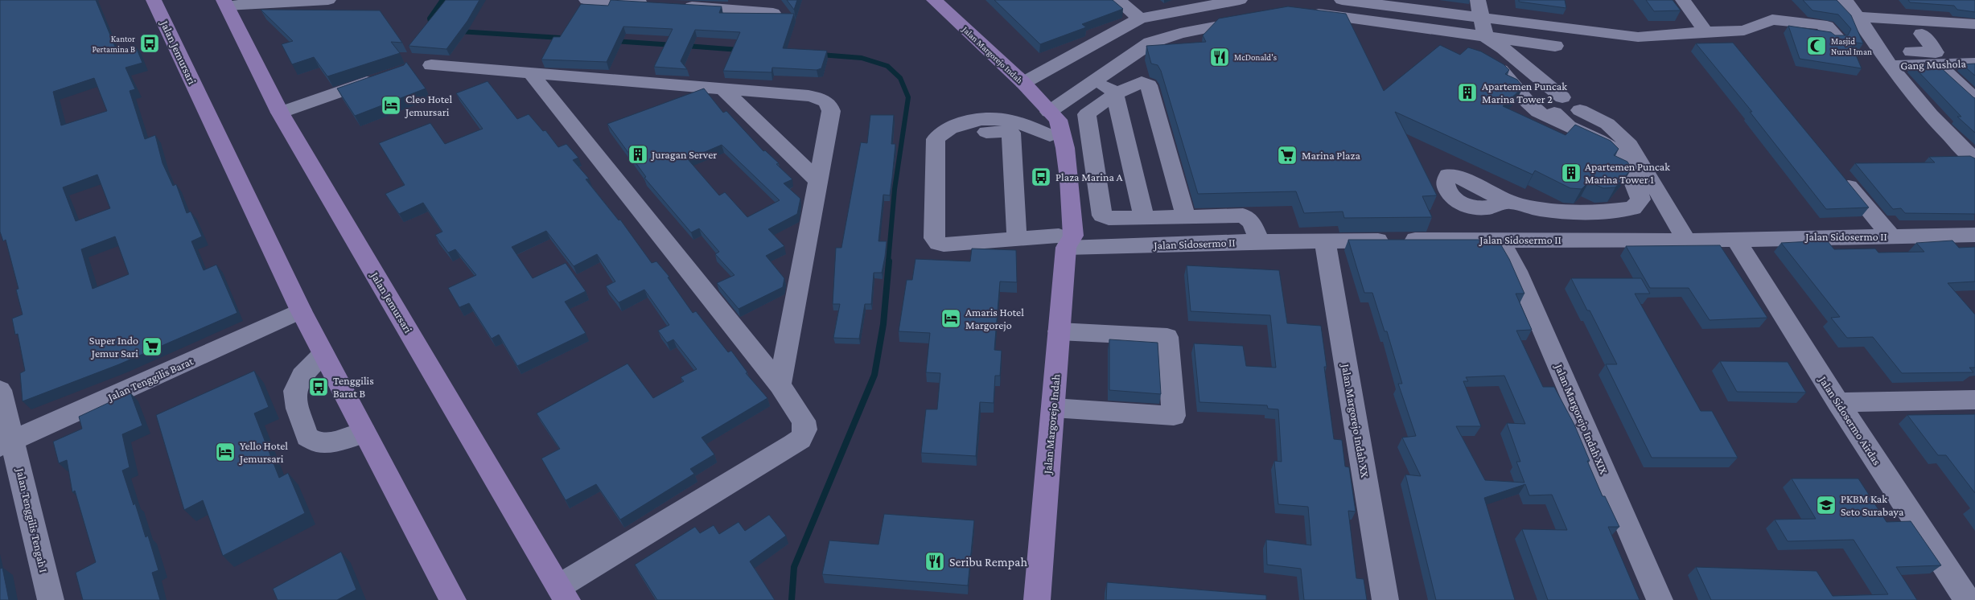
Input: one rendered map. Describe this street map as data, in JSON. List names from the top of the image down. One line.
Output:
{"streets":{"main road":["Jalan Jemursari","Jalan Margorejo Indah"],"street":["Gang Mushola","Jalan Sidosermo II","Jalan Tenggilis Barat","Jalan Margorejo Indah XIX","Jalan Margorejo Indah XX","Jalan Sidosermo Airdas","Jalan Tenggilis Tengah I"]},"crossings":[["Jalan Jemursari","Jalan Tenggilis Barat"],["Jalan Margorejo Indah","Jalan Sidosermo II"],["Jalan Sidosermo II","Jalan Margorejo Indah XIX"],["Jalan Sidosermo II","Jalan Margorejo Indah XX"],["Jalan Sidosermo II","Jalan Sidosermo Airdas"],["Jalan Tenggilis Barat","Jalan Tenggilis Tengah I"]],"places":{"bus stop":["Kantor Pertamina B","Plaza Marina A","Tenggilis Barat B"],"mosque":["Masjid Nurul Iman"],"restaurant":["McDonald's","Seribu Rempah"],"building":["Apartemen Puncak Marina Tower 2","Juragan Server","Apartemen Puncak Marina Tower 1"],"hotel":["Cleo Hotel Jemursari","Amaris Hotel Margorejo","Yello Hotel Jemursari"],"supermarket":["Marina Plaza","Super Indo Jemur Sari"],"school or university":["PKBM Kak Seto Surabaya"]}}
